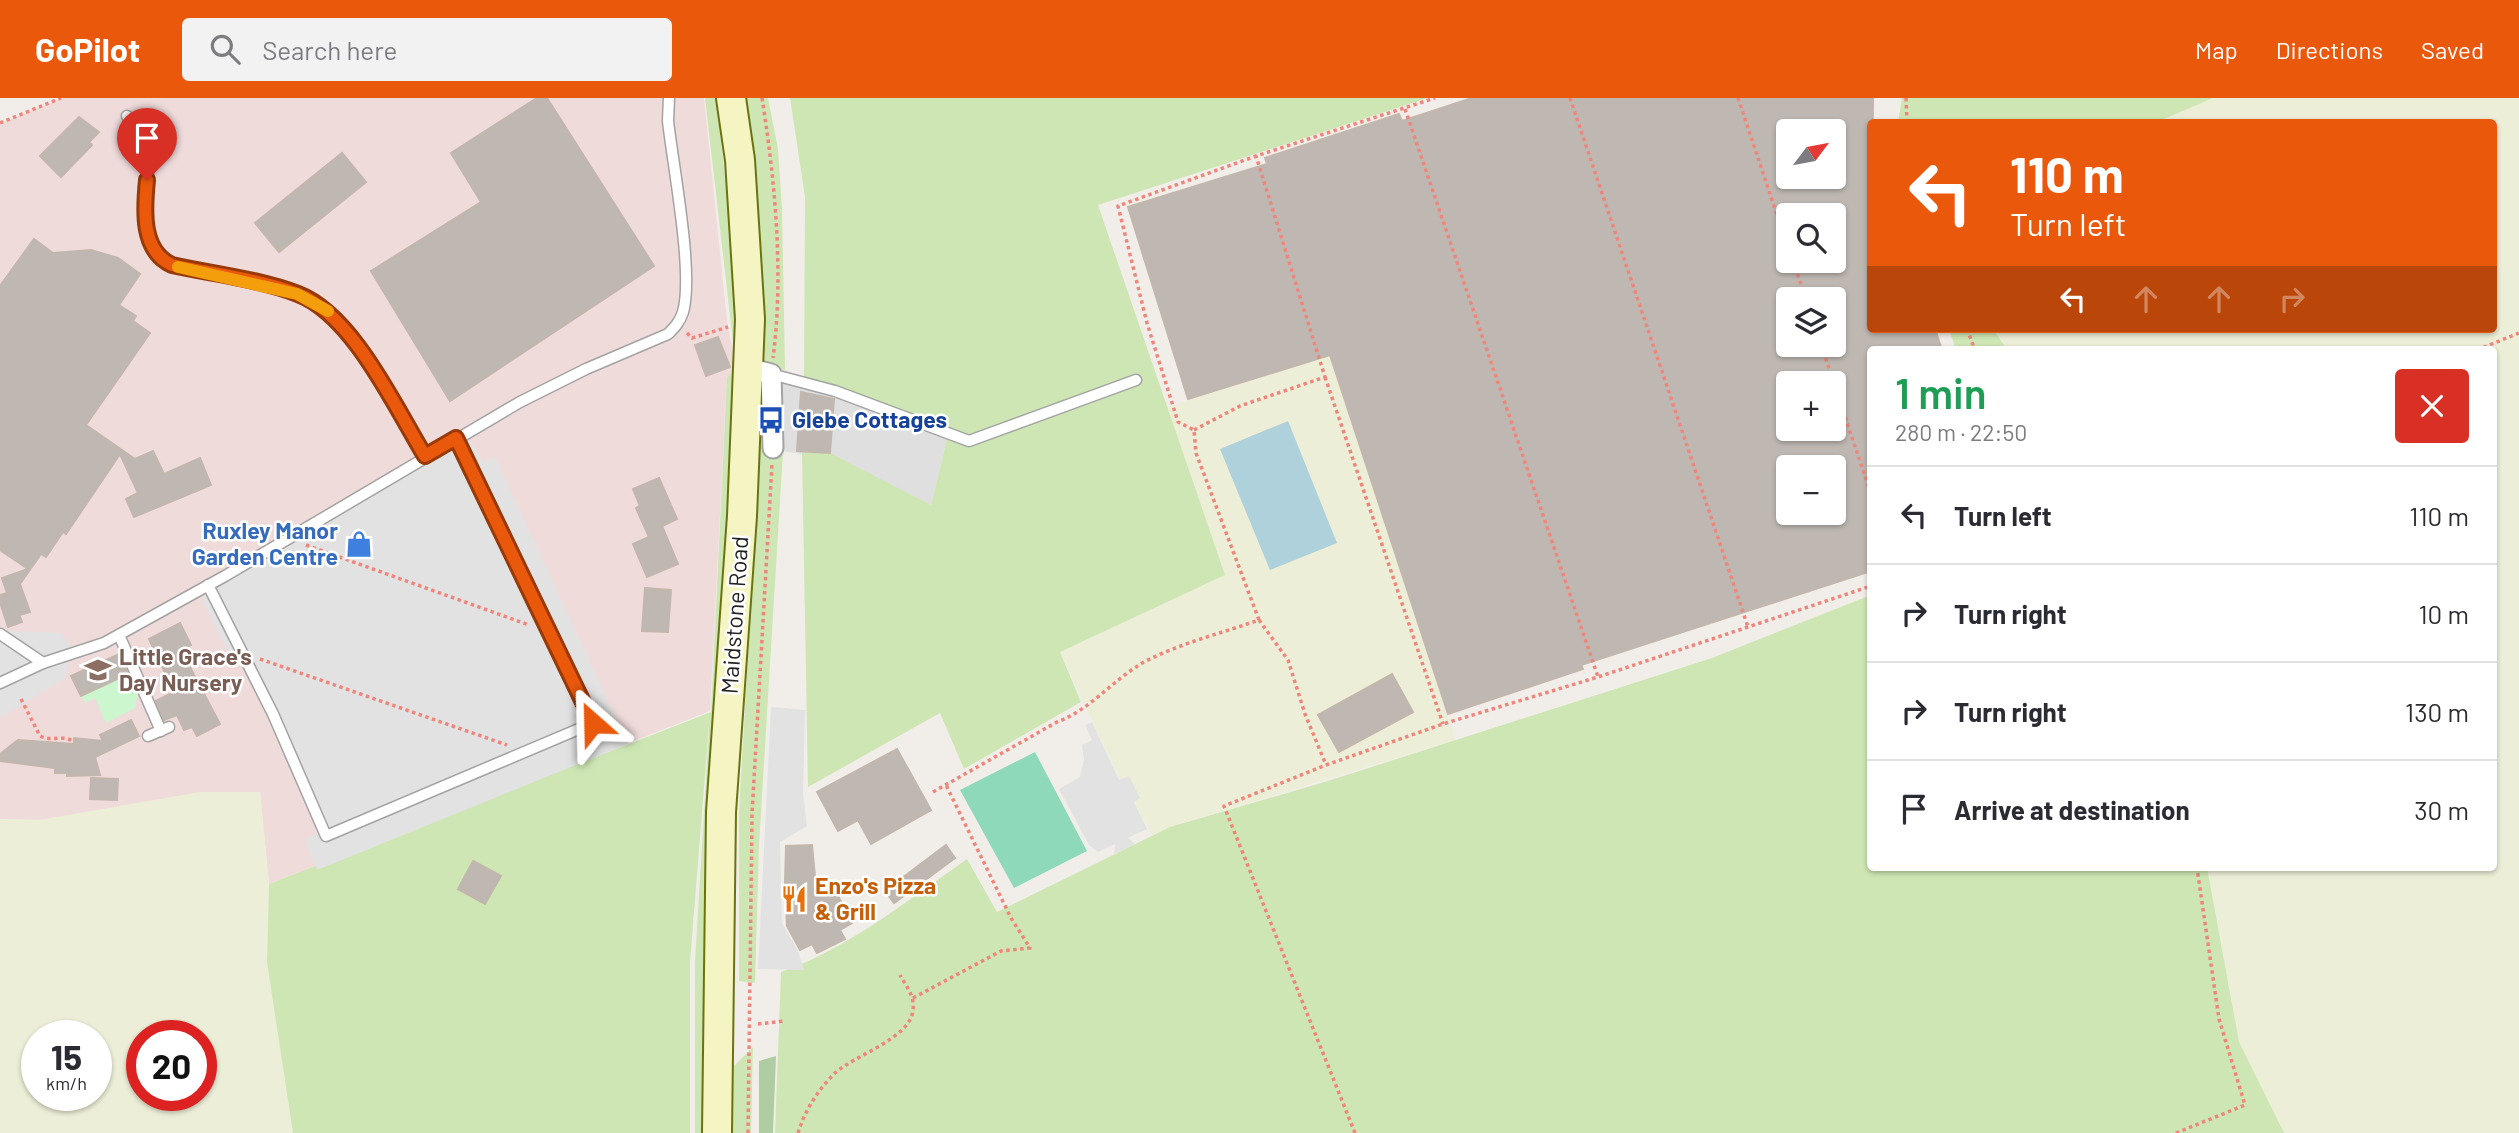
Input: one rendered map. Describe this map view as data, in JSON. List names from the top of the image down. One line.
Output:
{"streets":{"main road":["Maidstone Road"]},"places":{"bus stop":["Glebe Cottages"],"shop":["Ruxley Manor Garden Centre"],"school or university":["Little Grace's Day Nursery"],"restaurant":["Enzo's Pizza & Grill"]},"north":"top right","page":{"header":"GoPilot","search":"Search here","nav":["Map","Directions","Saved"],"map_buttons":["+","−"],"turn":["110 m","Turn left"],"heading":["1 min","280 m · 22:50"],"list":[{"name":"Turn left","value":"110 m"},{"name":"Turn right","value":"10 m"},{"name":"Turn right","value":"130 m"},{"name":"Arrive at destination","value":"30 m"}],"speed":"15 km/h","limit":"20"}}
